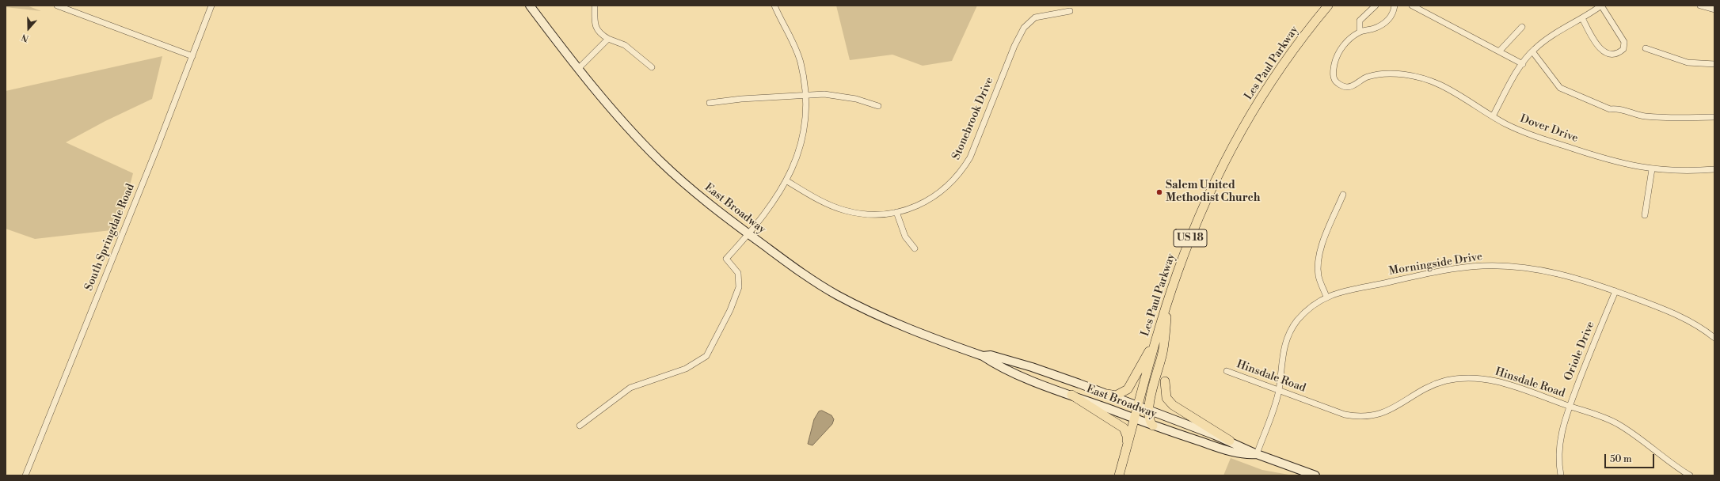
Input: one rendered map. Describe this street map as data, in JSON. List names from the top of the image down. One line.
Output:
{"streets":{"main road":["Les Paul Parkway","East Broadway","US 18"],"street":["Stonebrook Drive","Dover Drive","South Springdale Road","Morningside Drive","Oriole Drive","Hinsdale Road"]},"crossings":[["Les Paul Parkway","East Broadway"],["East Broadway","Morningside Drive"],["Morningside Drive","Oriole Drive"],["Morningside Drive","Hinsdale Road"],["Oriole Drive","Hinsdale Road"]],"places":["Salem United Methodist Church"],"scale_bar":"50 m","north":"bottom"}
